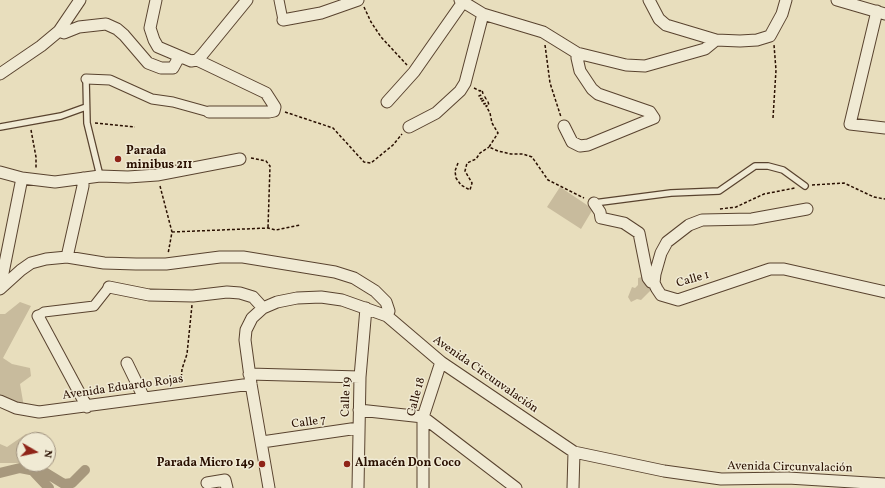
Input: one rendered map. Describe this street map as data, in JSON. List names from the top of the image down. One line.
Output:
{"streets":{"street":["Calle 1","Avenida Circunvalación","Avenida Eduardo Rojas","Calle 19","Calle 18","Calle 7"]},"crossings":[["Avenida Circunvalación","Calle 19"],["Avenida Circunvalación","Calle 18"],["Avenida Eduardo Rojas","Calle 19"],["Calle 19","Calle 7"]],"places":["Parada minibus 211","Parada Micro 149","Almacén Don Coco"],"north":"right"}
